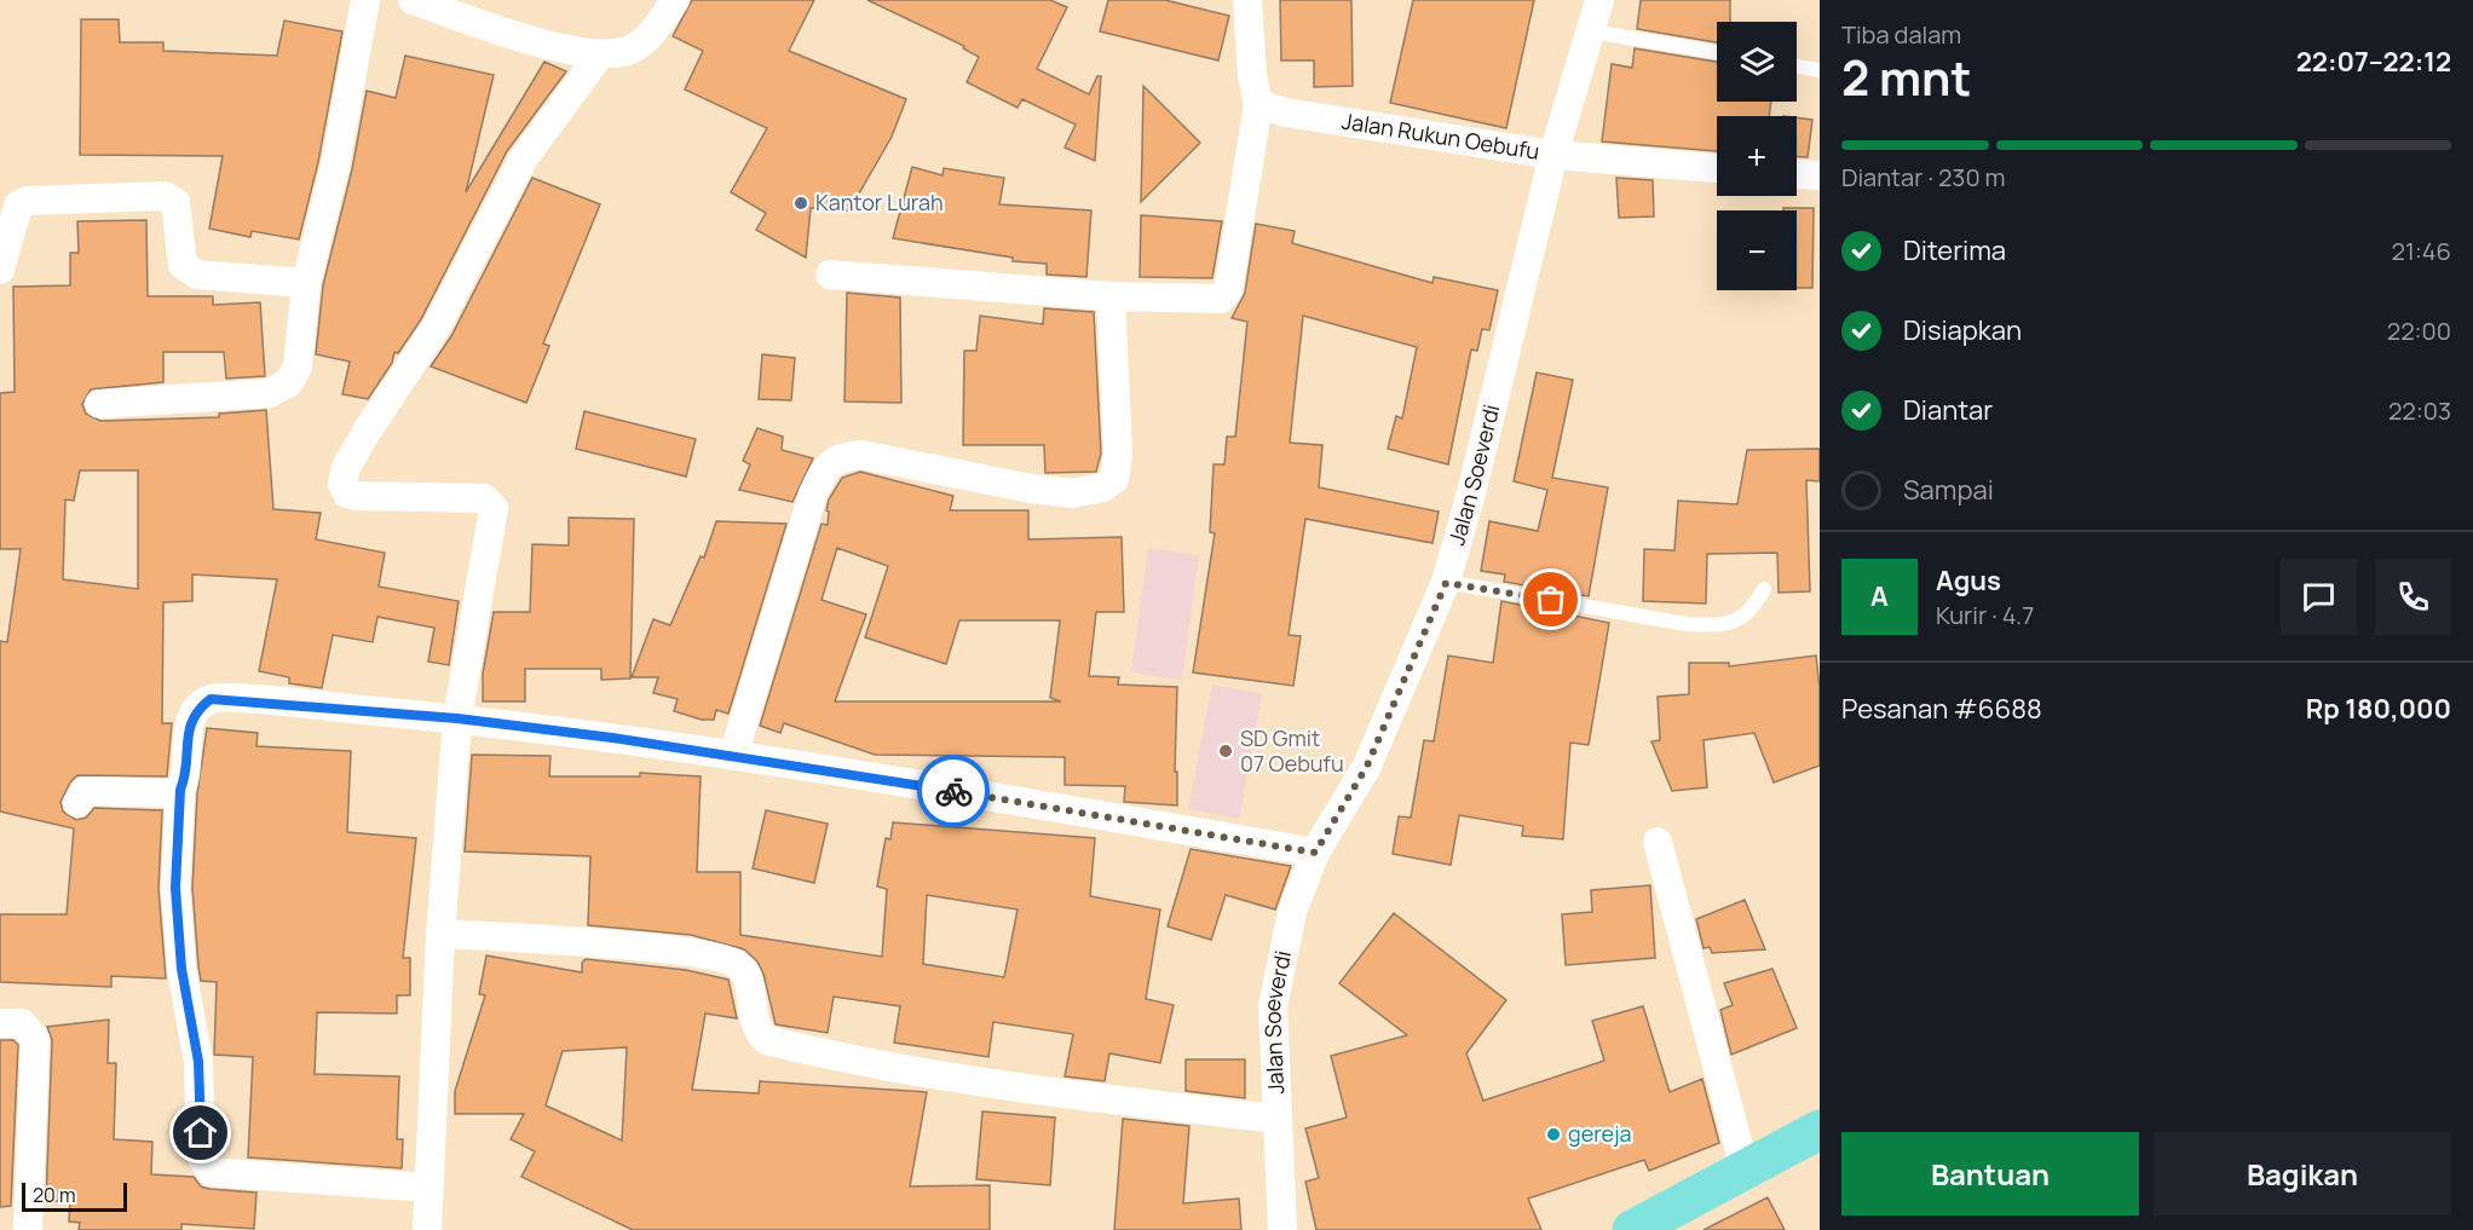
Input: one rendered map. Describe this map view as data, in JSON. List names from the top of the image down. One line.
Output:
{"streets":{"street":["Jalan Rukun Oebufu","Jalan Soeverdi"]},"crossings":[["Jalan Rukun Oebufu","Jalan Soeverdi"]],"places":["Kantor Lurah","SD Gmit 07 Oebufu","gereja"],"scale_bar":"20 m","page":{"heading":["2 mnt","Tiba dalam","22:07–22:12"],"panel":["Agus","Kurir · 4.7","Pesanan #6688","Rp 180,000"],"map_buttons":["+","−"],"bar":"Diantar · 230 m","list":[["Diterima","21:46"],["Disiapkan","22:00"],["Diantar","22:03"],"Sampai"],"round":"A","buttons":["Bantuan","Bagikan"],"scale":"20 m"}}
